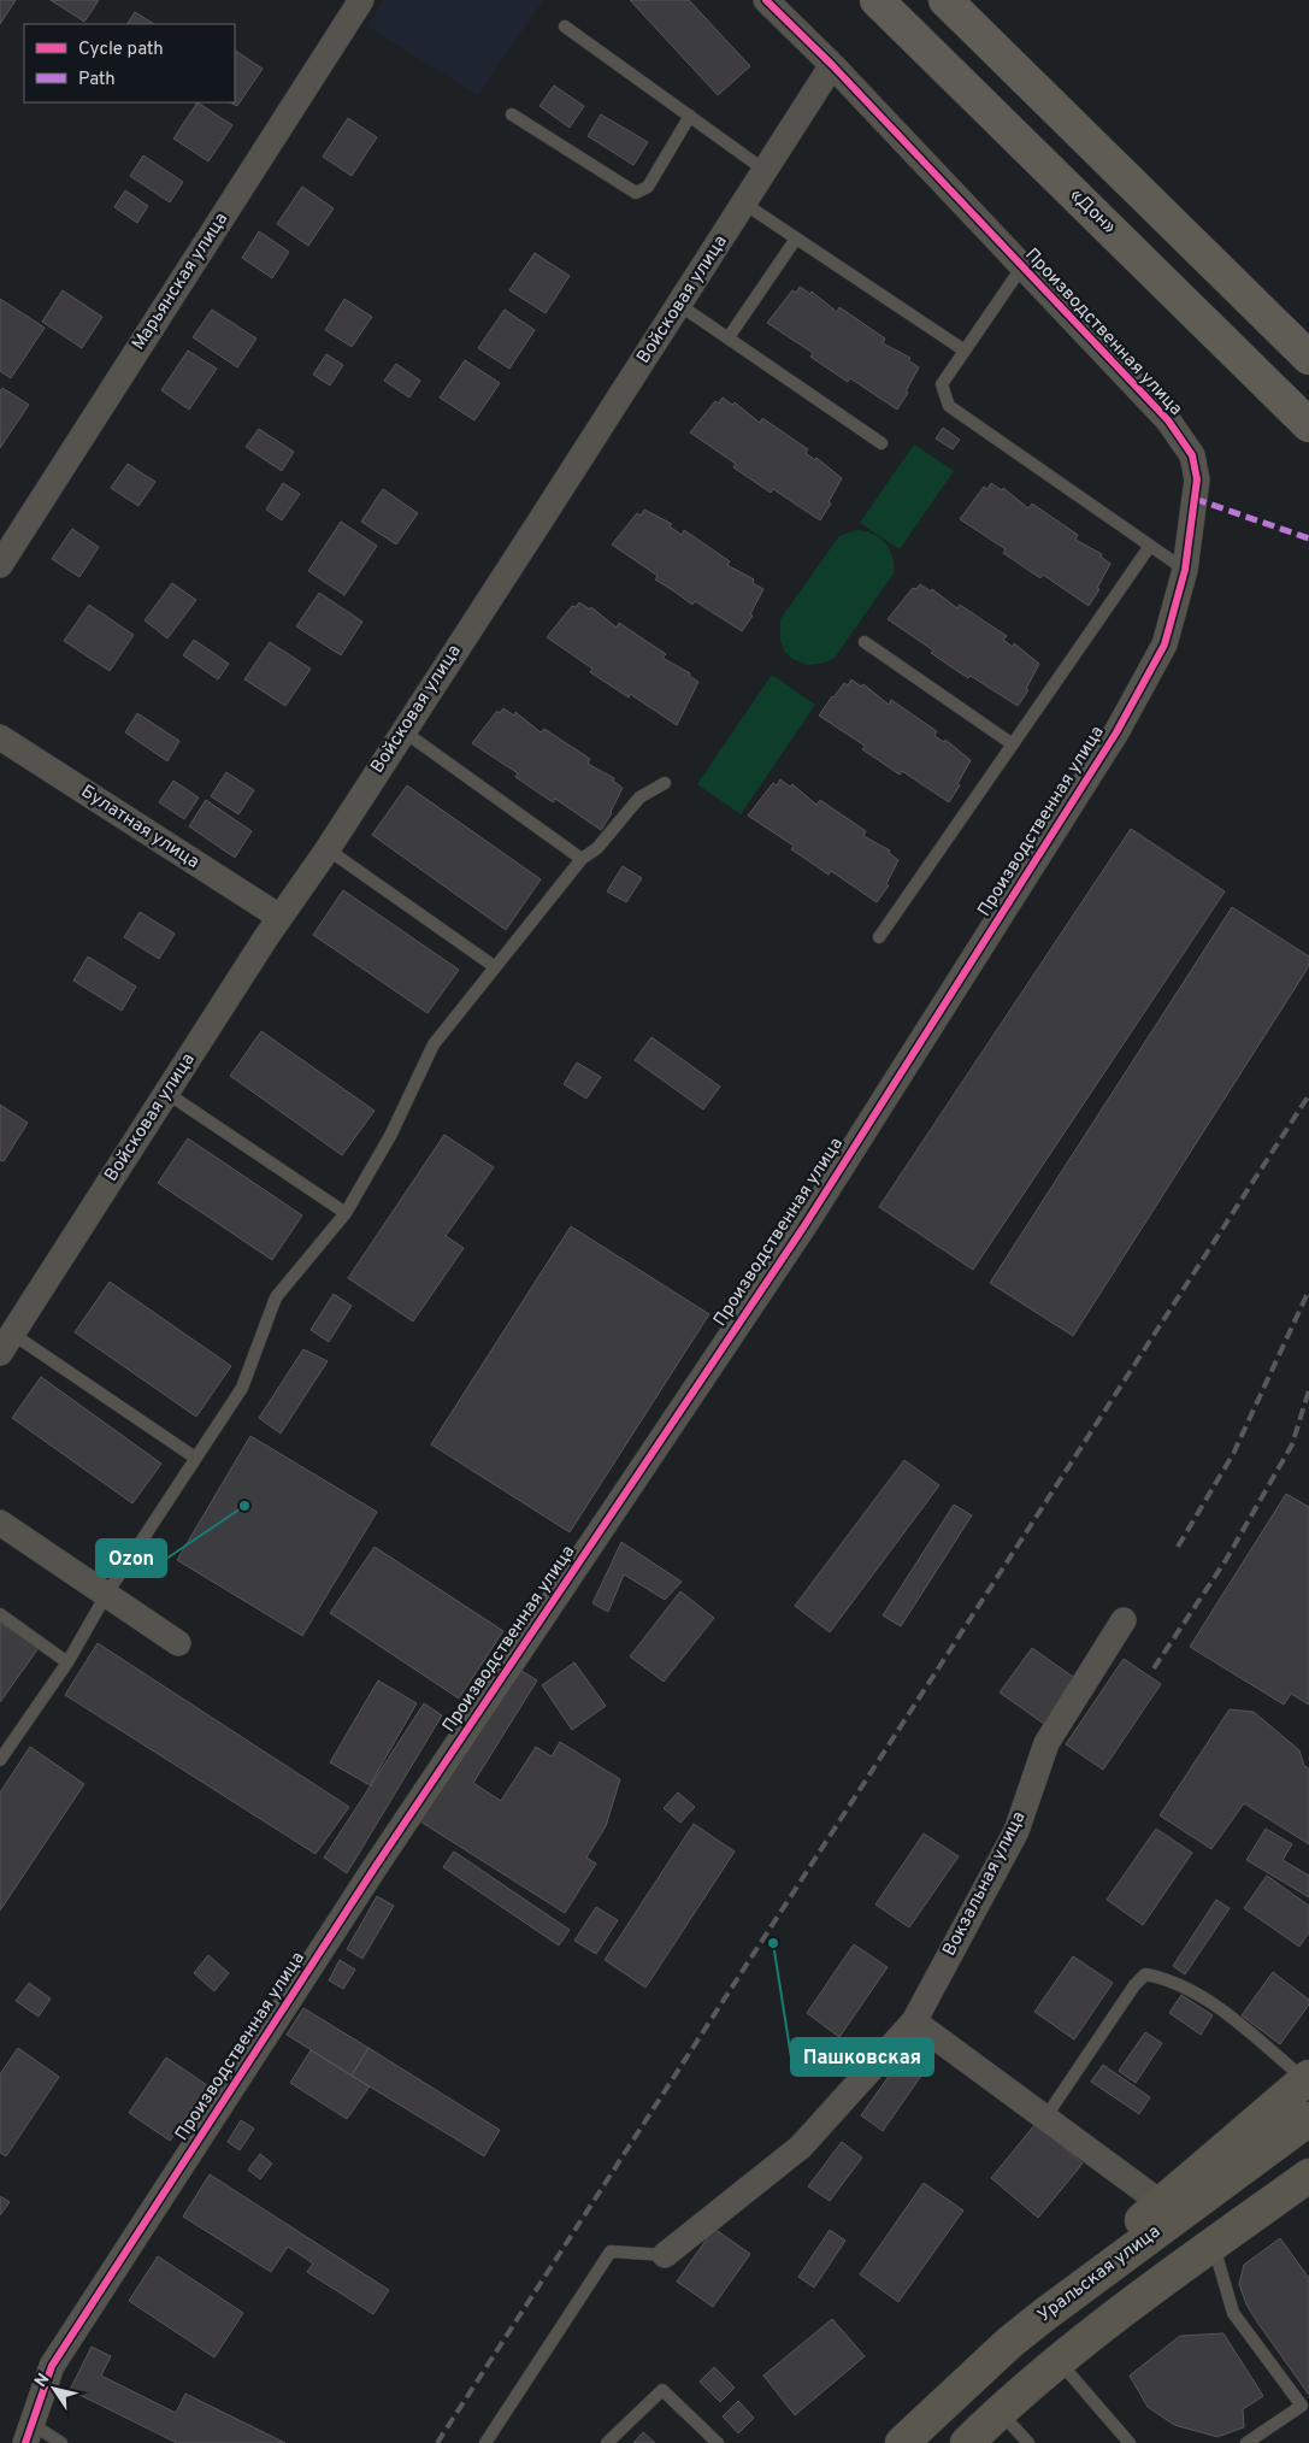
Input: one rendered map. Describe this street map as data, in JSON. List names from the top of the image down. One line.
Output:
{"streets":{"highway":["«Дон»"],"main road":["Уральская улица"],"street":["Марьянская улица","Войсковая улица","Производственная улица","Булатная улица","Вокзальная улица"]},"crossings":[["Войсковая улица","Производственная улица"],["Войсковая улица","Булатная улица"]],"places":["Ozon","Пашковская"],"legend":["Cycle path","Path"],"north":"top left"}
